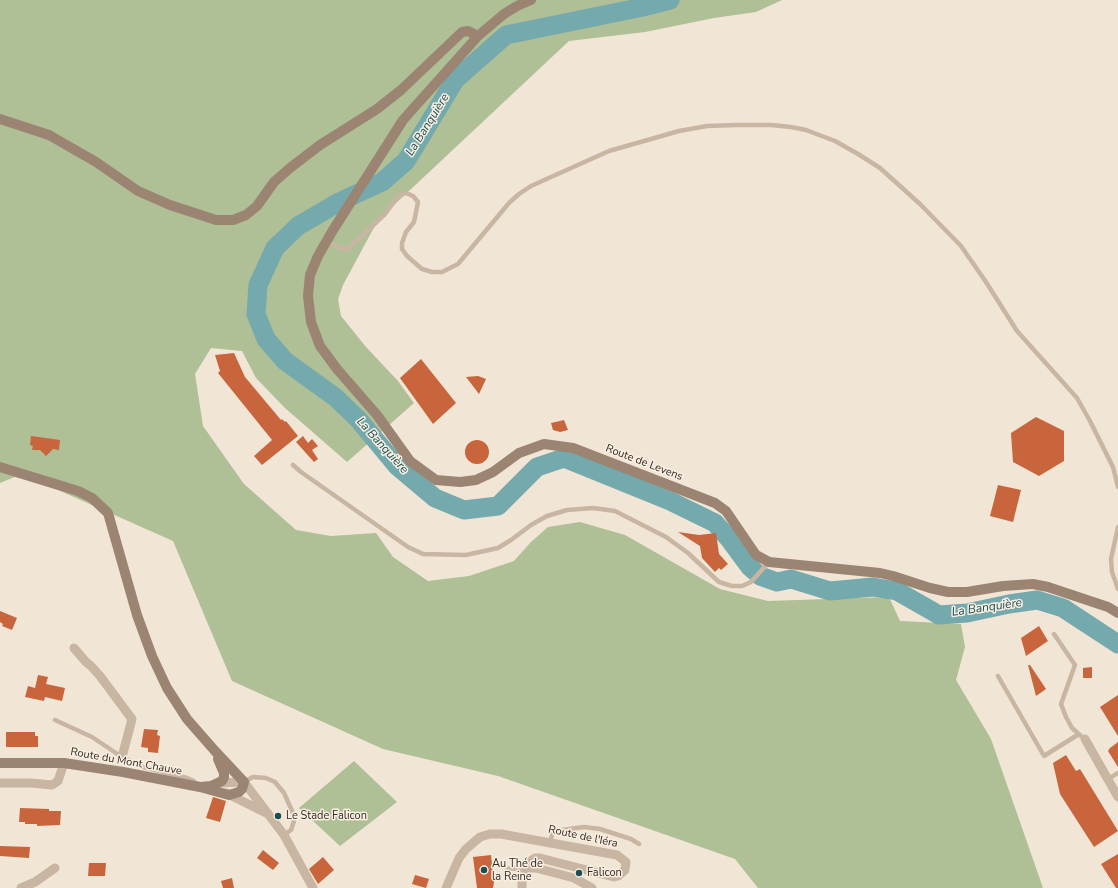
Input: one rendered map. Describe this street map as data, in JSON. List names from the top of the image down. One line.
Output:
{"streets":{"street":["Route de Levens","Route du Mont Chauve","Route de l'Iéra"]},"water":["La Banquière"],"places":["Le Stade Falicon","Au Thé de la Reine","Falicon"]}
